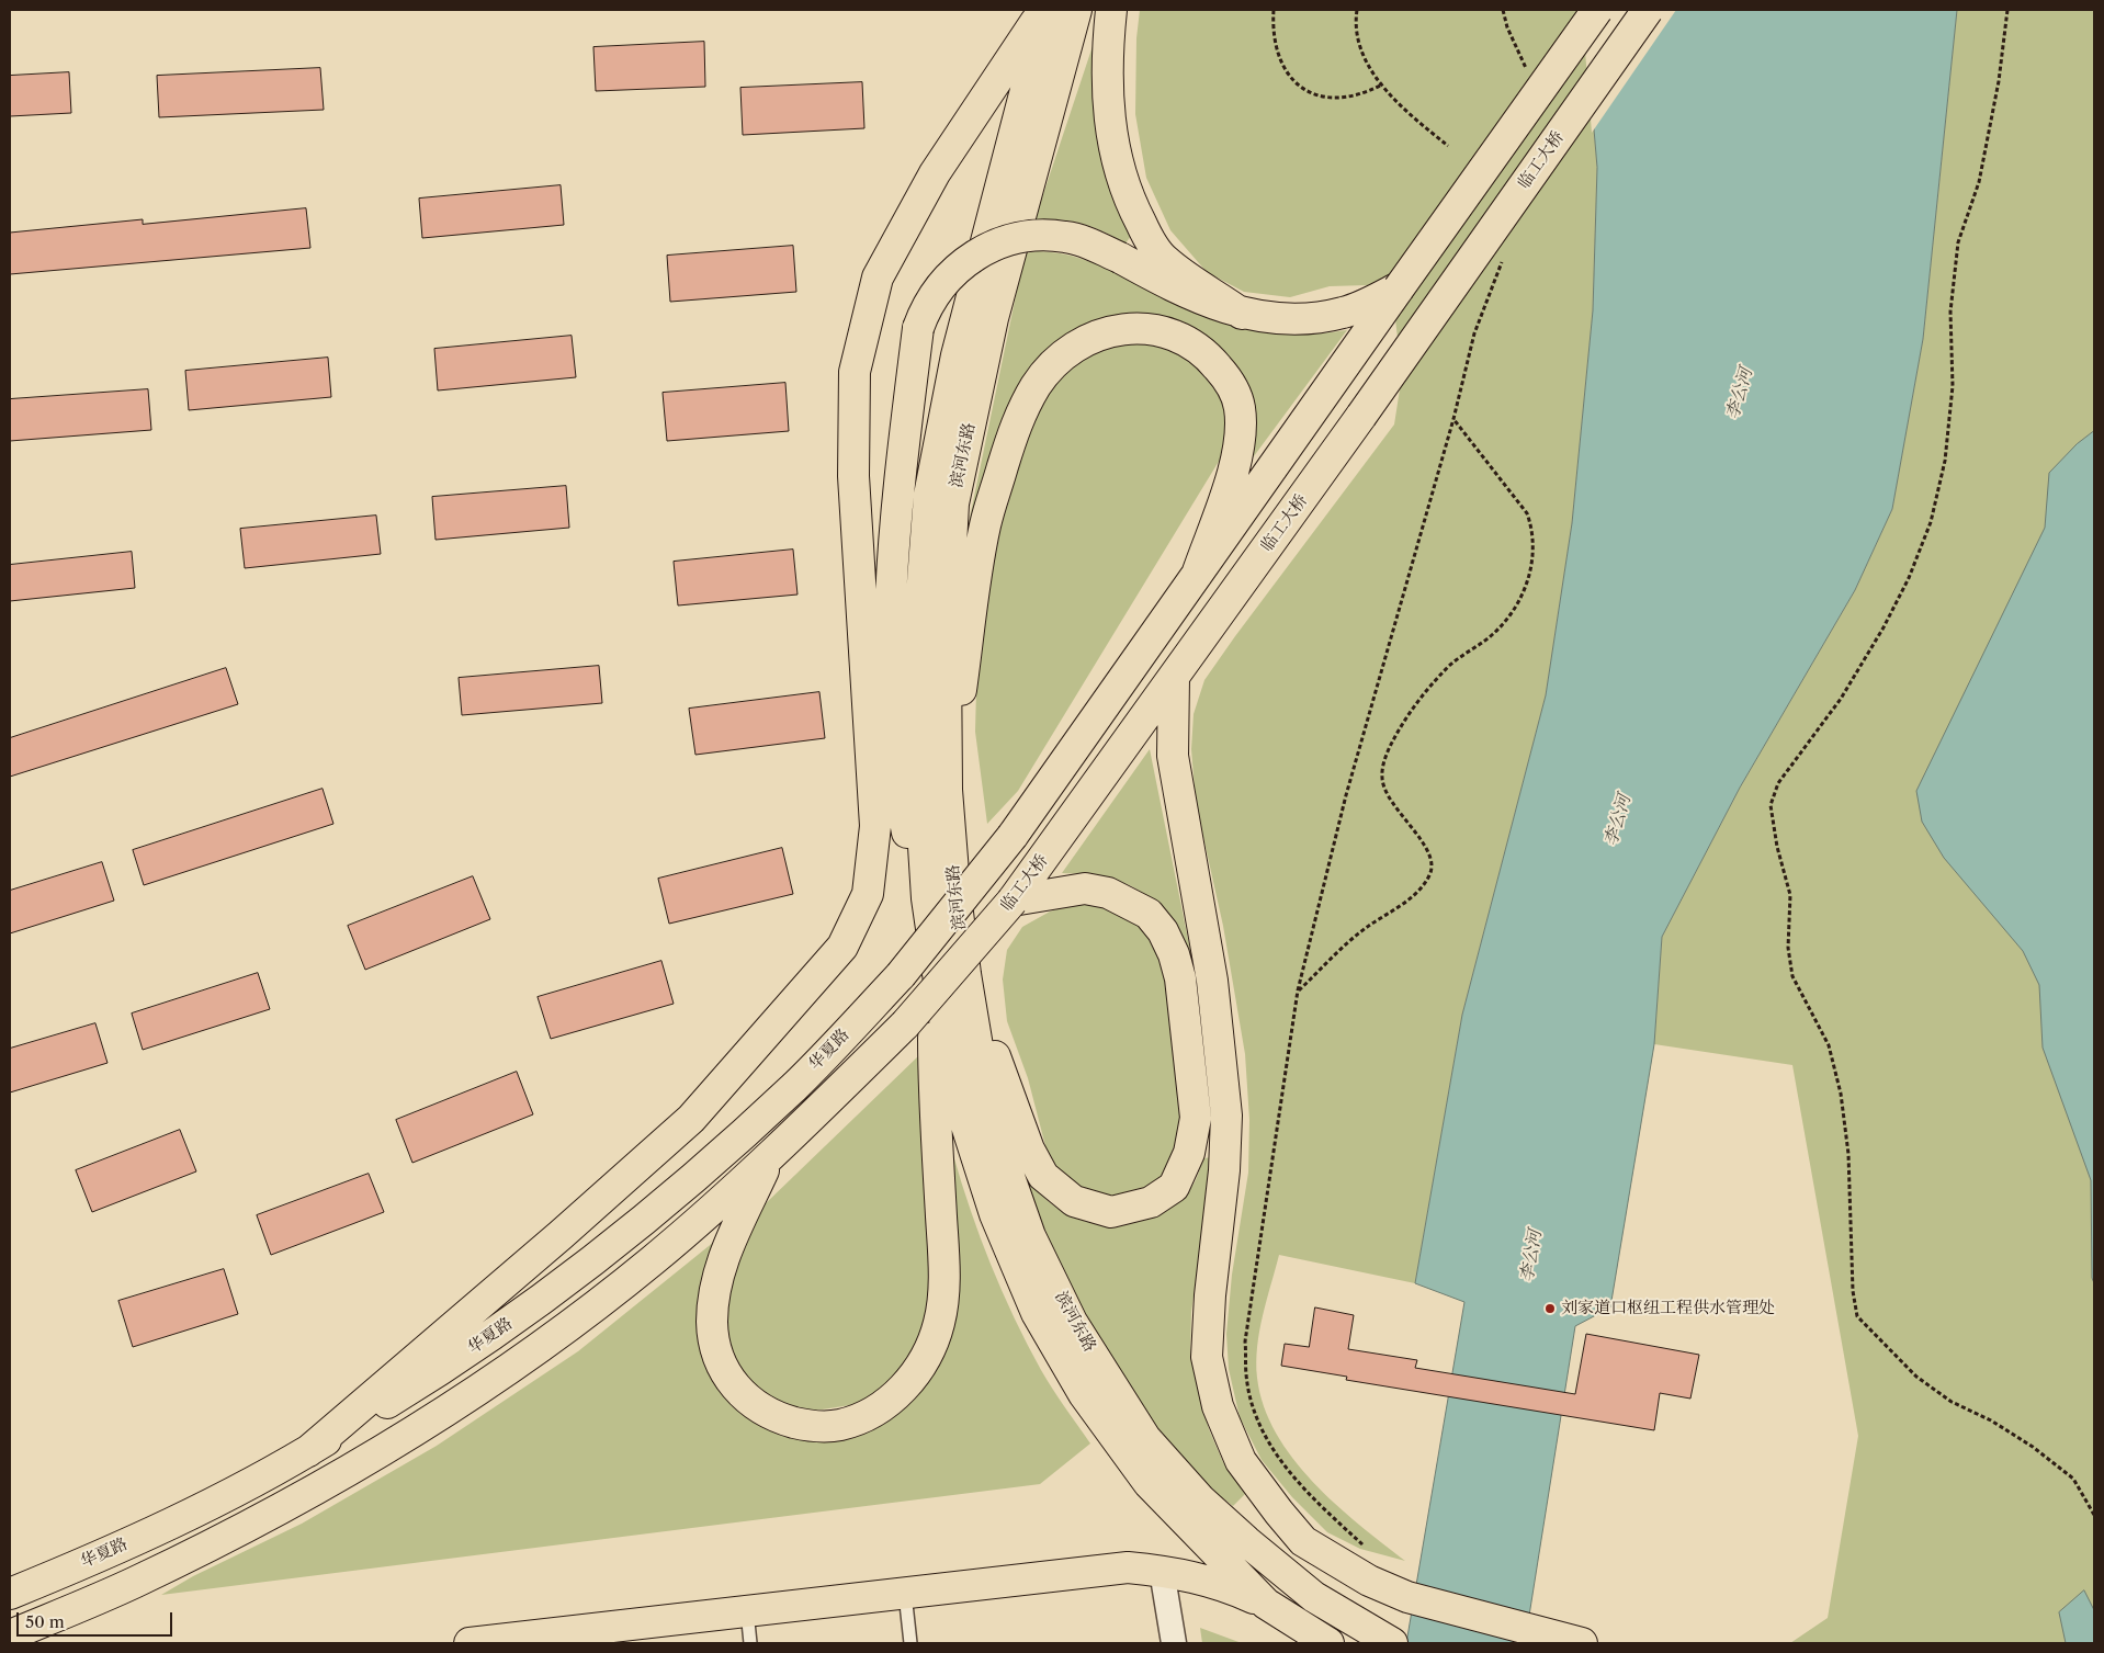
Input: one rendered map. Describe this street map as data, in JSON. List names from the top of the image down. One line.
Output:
{"streets":{"main road":["临工大桥","滨河东路","华夏路"]},"water":["李公河"],"places":["刘家道口枢纽工程供水管理处"],"scale_bar":"50 m"}
